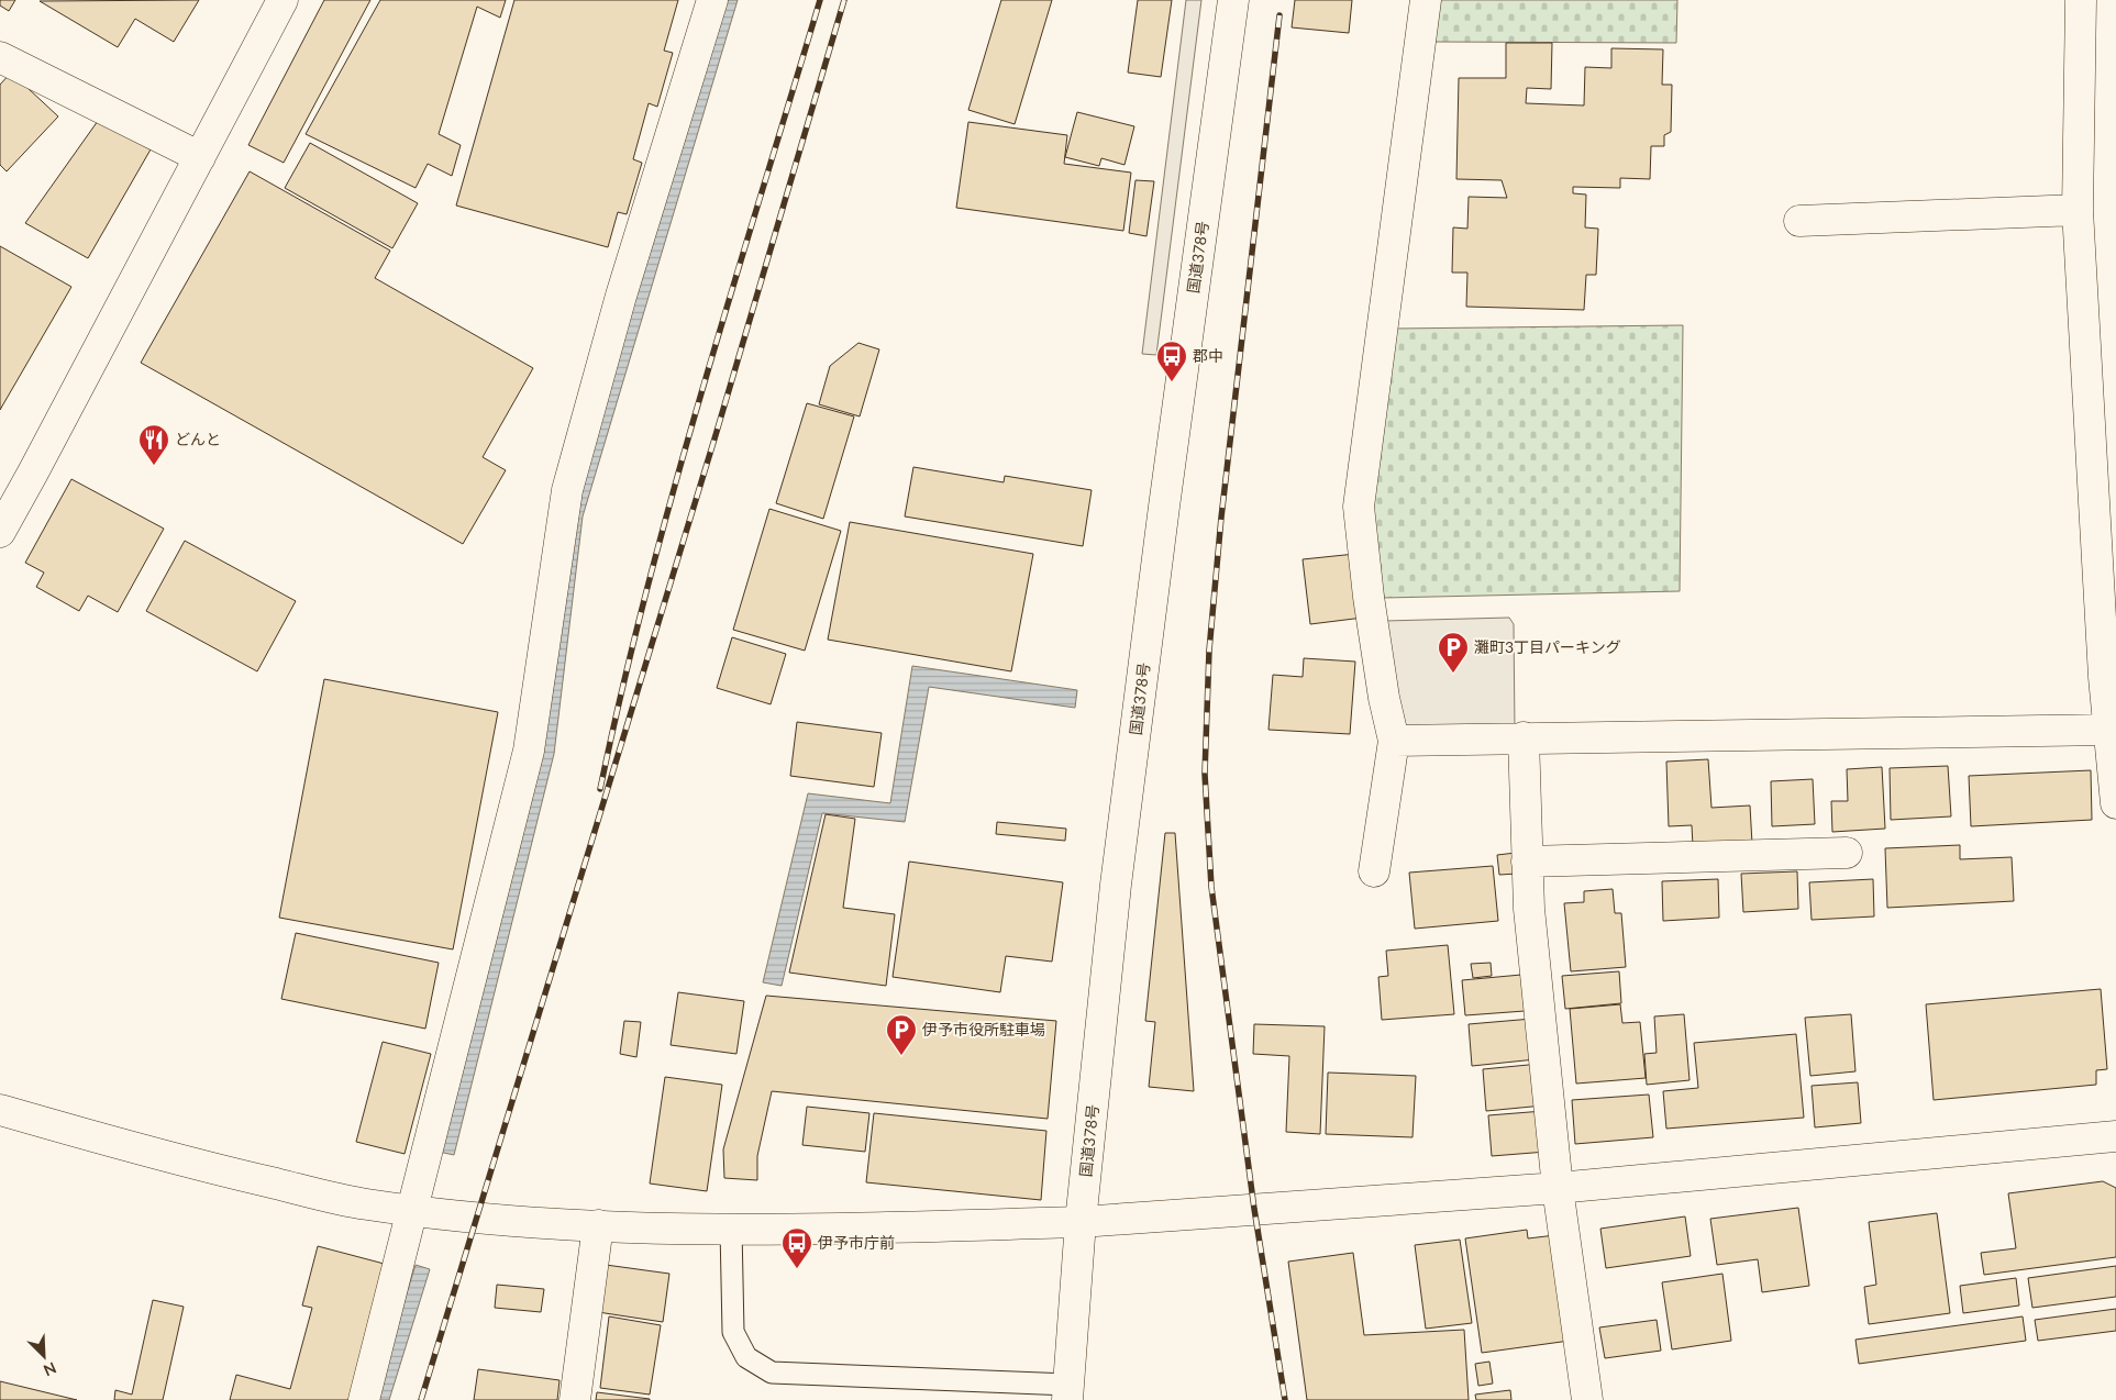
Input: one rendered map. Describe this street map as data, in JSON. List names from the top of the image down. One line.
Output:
{"streets":{"main road":["国道378号"]},"places":{"bus stop":["郡中","伊予市庁前"],"restaurant":["どんと"],"parking":["灘町3丁目パーキング","伊予市役所駐車場"]},"north":"bottom right"}
